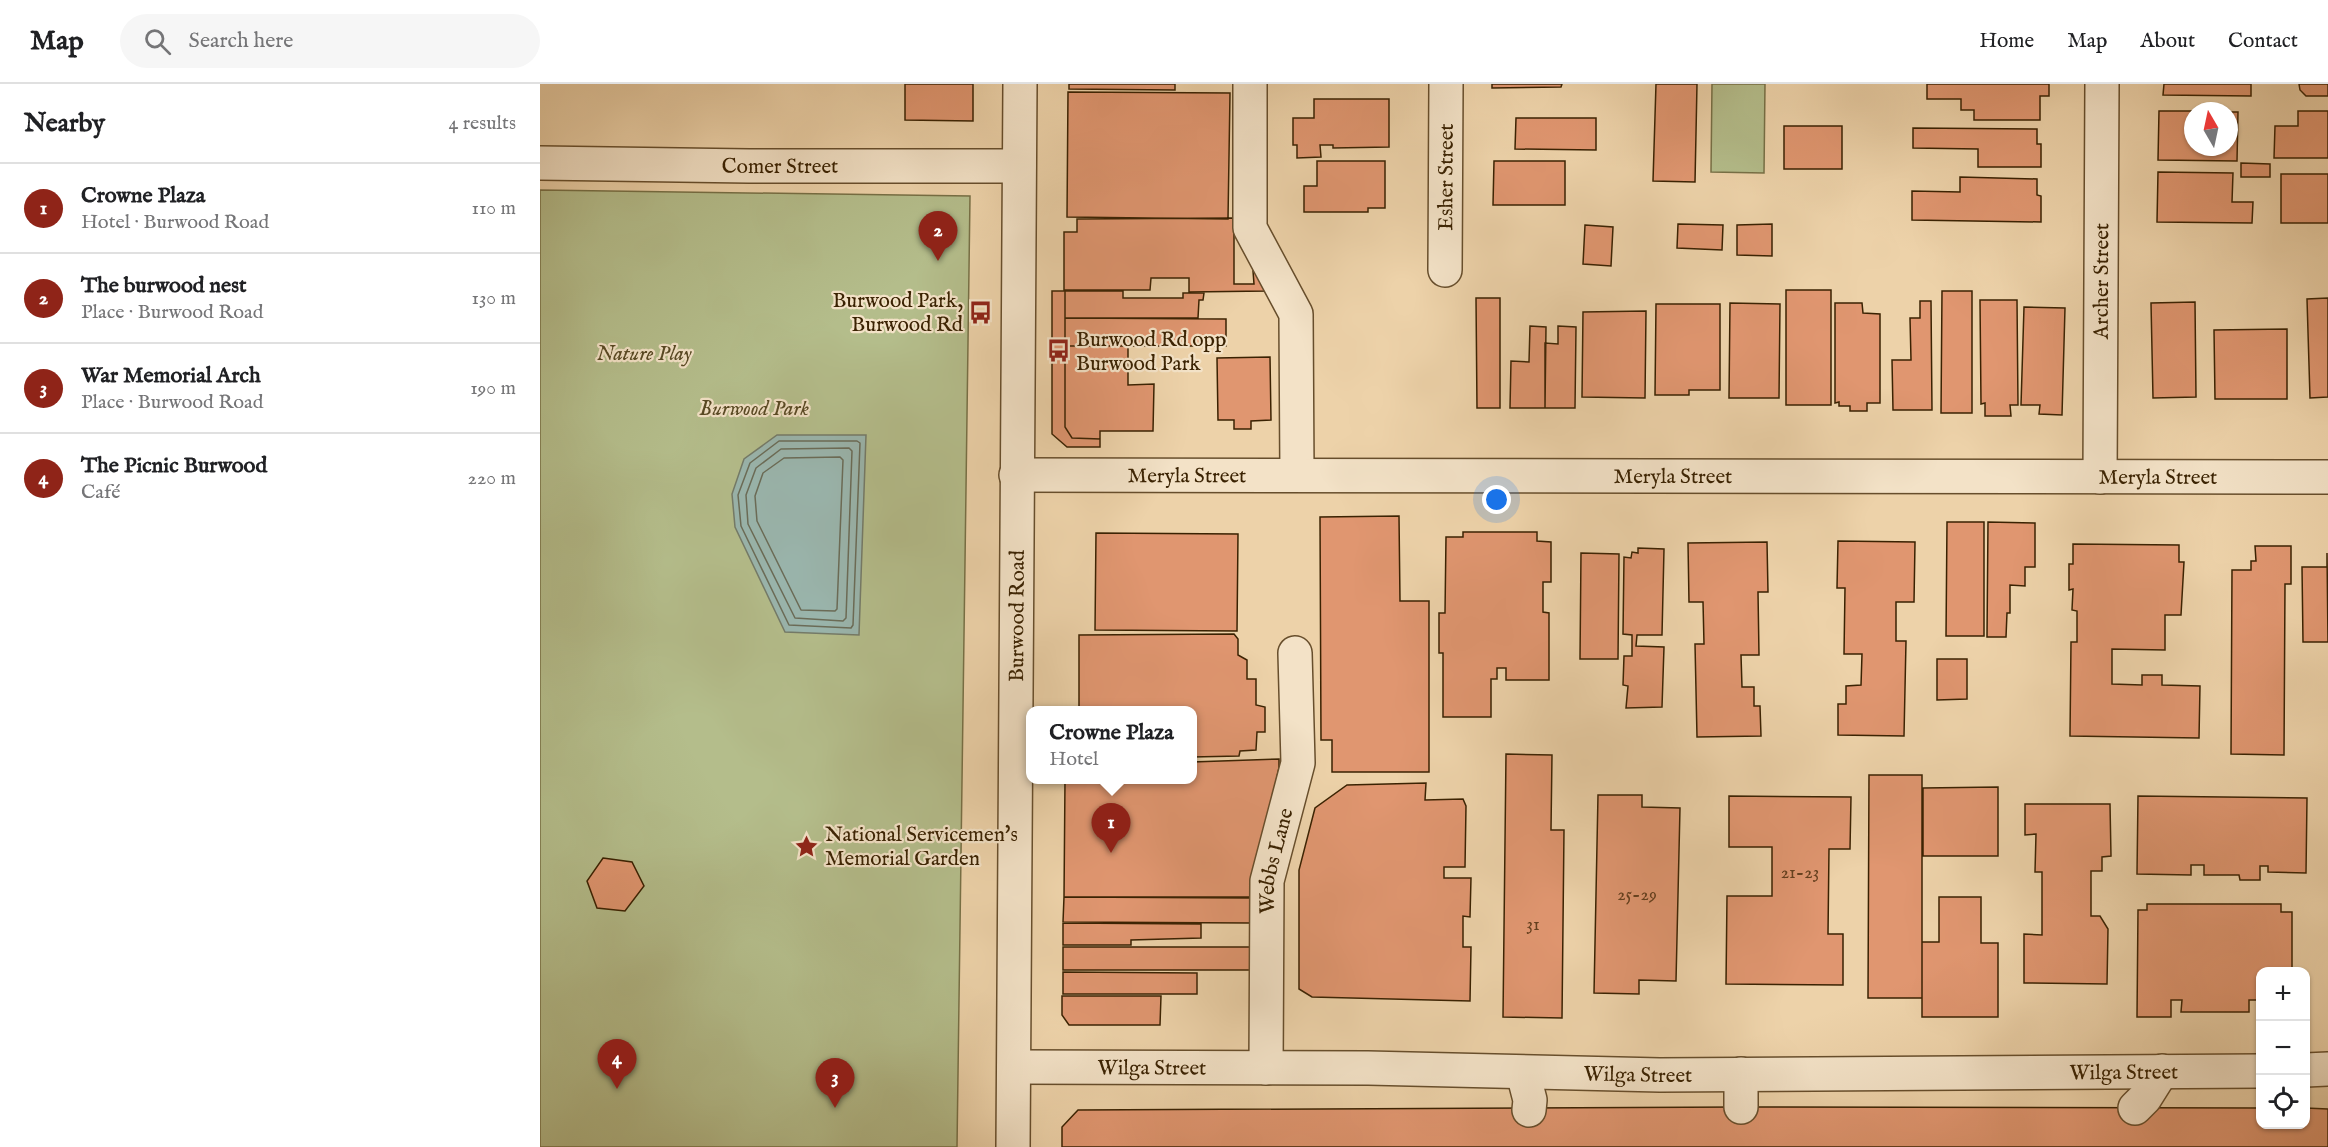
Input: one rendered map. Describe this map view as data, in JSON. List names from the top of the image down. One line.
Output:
{"streets":{"street":["Comer Street","Esher Street","Archer Street","Meryla Street","Burwood Road","Webbs Lane","Wilga Street"]},"crossings":[["Comer Street","Burwood Road"],["Archer Street","Meryla Street"],["Meryla Street","Burwood Road"],["Burwood Road","Wilga Street"],["Webbs Lane","Wilga Street"]],"parks":["Nature Play","Burwood Park"],"places":{"bus stop":["Burwood Park, Burwood Rd","Burwood Rd opp Burwood Park"],"place":["National Servicemen's Memorial Garden"]},"house_numbers":["21-23","25-29","31"],"north":"top","page":{"header":"Map","search":"Search here","nav":["Home","Map","About","Contact"],"heading":["Nearby","4 results"],"list":[{"mark":"1","name":"Crowne Plaza","note":"Hotel · Burwood Road","value":"110 m"},{"mark":"2","name":"The burwood nest","note":"Place · Burwood Road","value":"130 m"},{"mark":"3","name":"War Memorial Arch","note":"Place · Burwood Road","value":"190 m"},{"mark":"4","name":"The Picnic Burwood","note":"Café","value":"220 m"}],"pins":["2","1","4","3"],"popup":["Crowne Plaza","Hotel"],"map_buttons":["+","−"]}}
